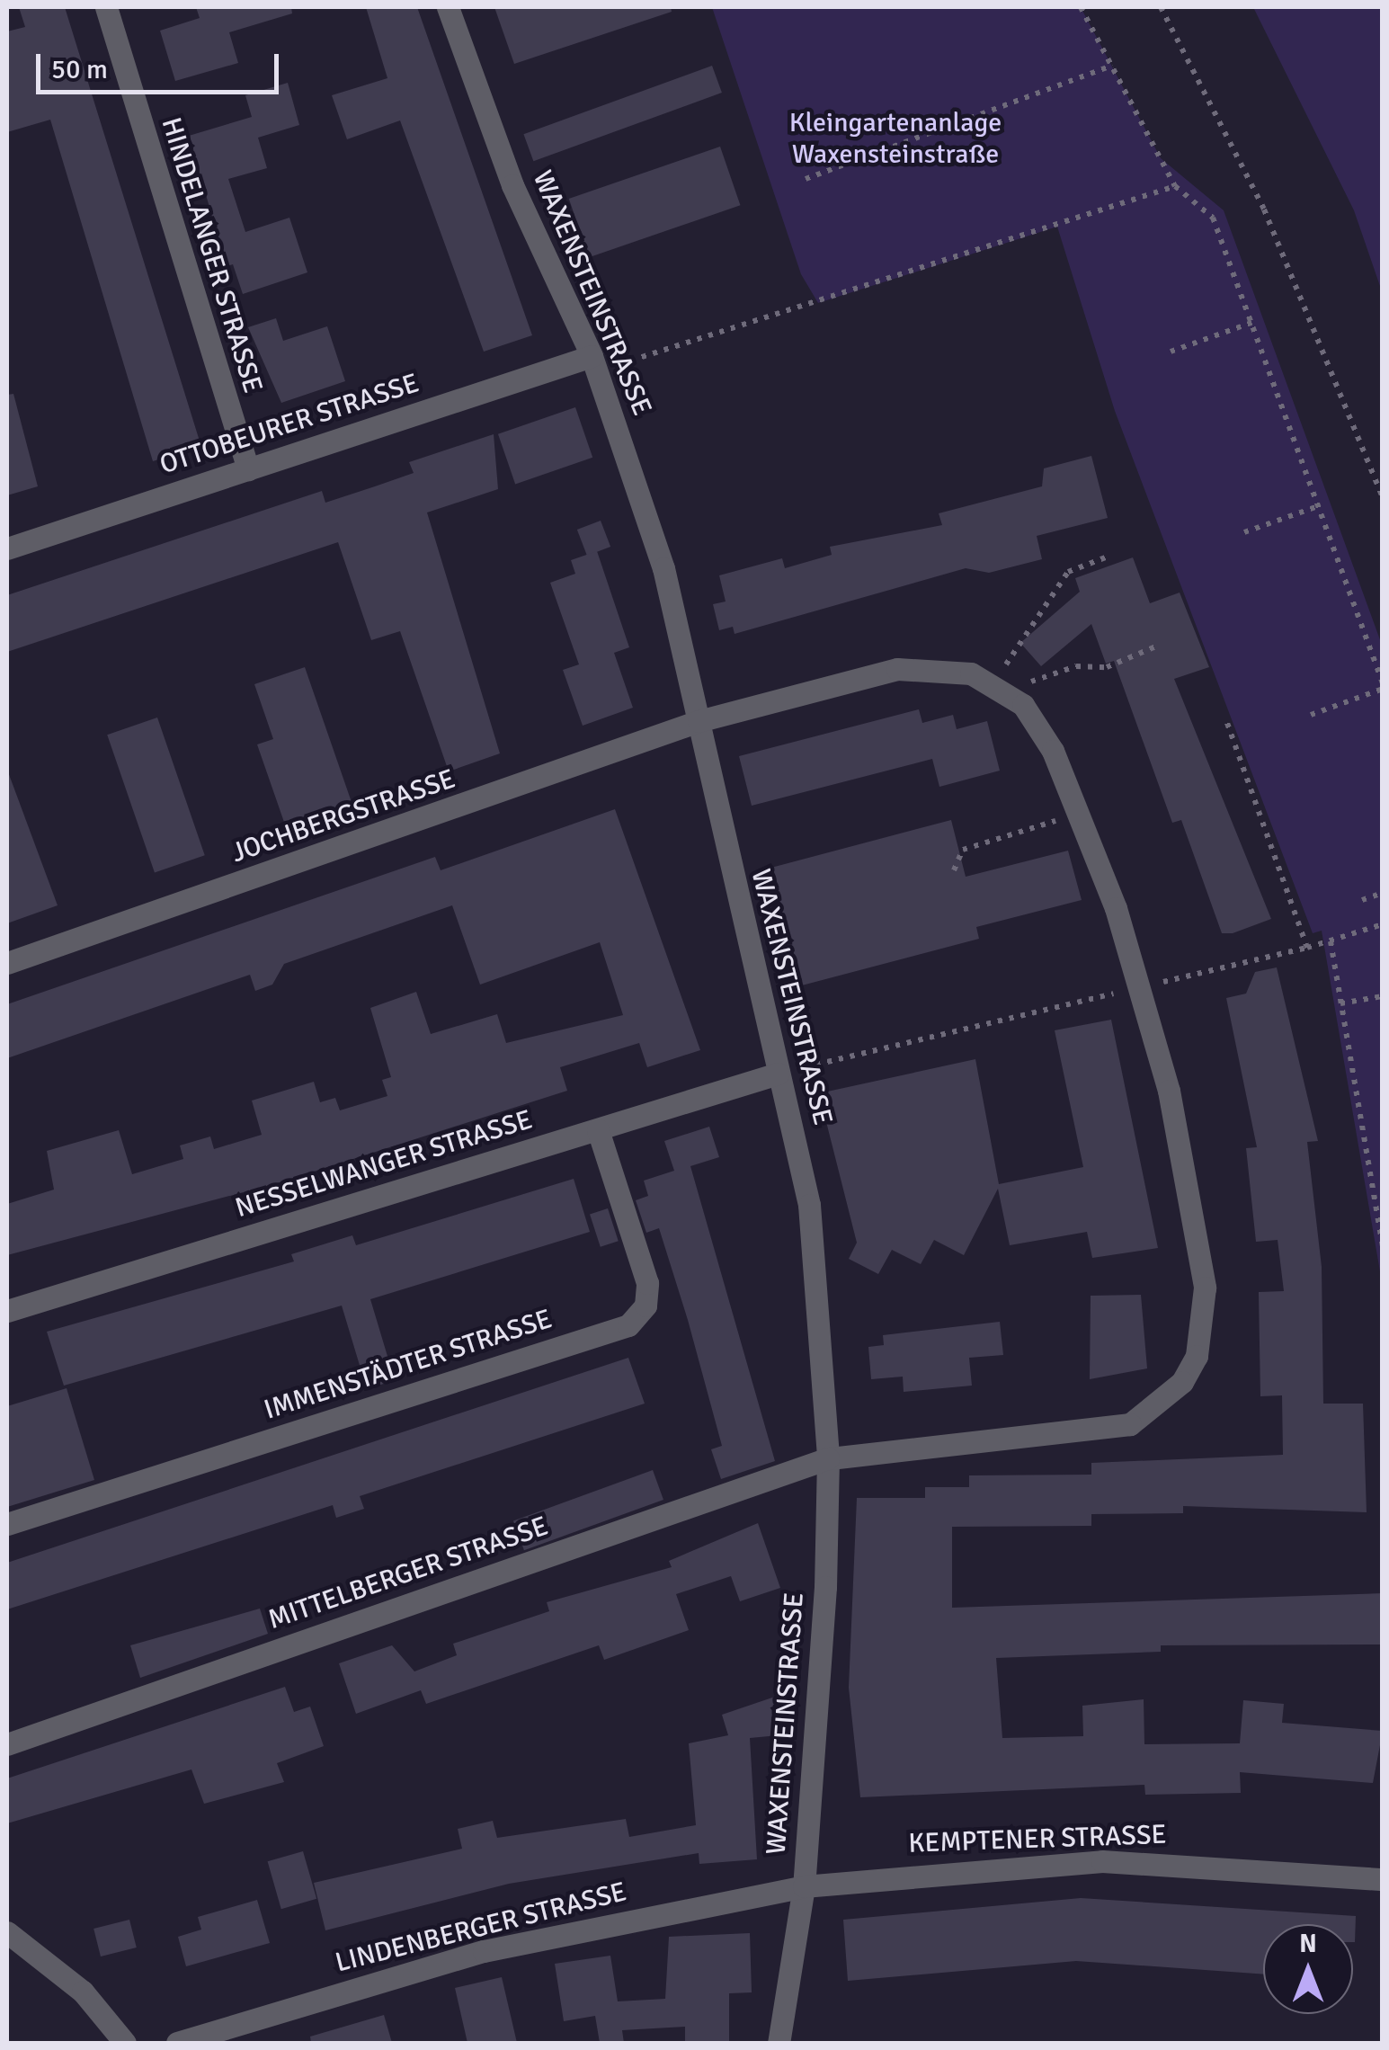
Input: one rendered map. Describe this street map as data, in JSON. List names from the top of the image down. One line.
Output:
{"streets":{"street":["HINDELANGER STRASSE","WAXENSTEINSTRASSE","OTTOBEURER STRASSE","JOCHBERGSTRASSE","NESSELWANGER STRASSE","IMMENSTÄDTER STRASSE","MITTELBERGER STRASSE","KEMPTENER STRASSE","LINDENBERGER STRASSE"]},"crossings":[["HINDELANGER STRASSE","OTTOBEURER STRASSE"],["WAXENSTEINSTRASSE","OTTOBEURER STRASSE"],["WAXENSTEINSTRASSE","JOCHBERGSTRASSE"],["WAXENSTEINSTRASSE","NESSELWANGER STRASSE"],["WAXENSTEINSTRASSE","MITTELBERGER STRASSE"],["WAXENSTEINSTRASSE","KEMPTENER STRASSE"],["WAXENSTEINSTRASSE","LINDENBERGER STRASSE"],["JOCHBERGSTRASSE","MITTELBERGER STRASSE"],["NESSELWANGER STRASSE","IMMENSTÄDTER STRASSE"],["KEMPTENER STRASSE","LINDENBERGER STRASSE"]],"parks":["Kleingartenanlage Waxensteinstraße"],"scale_bar":"50 m","north":"top"}
